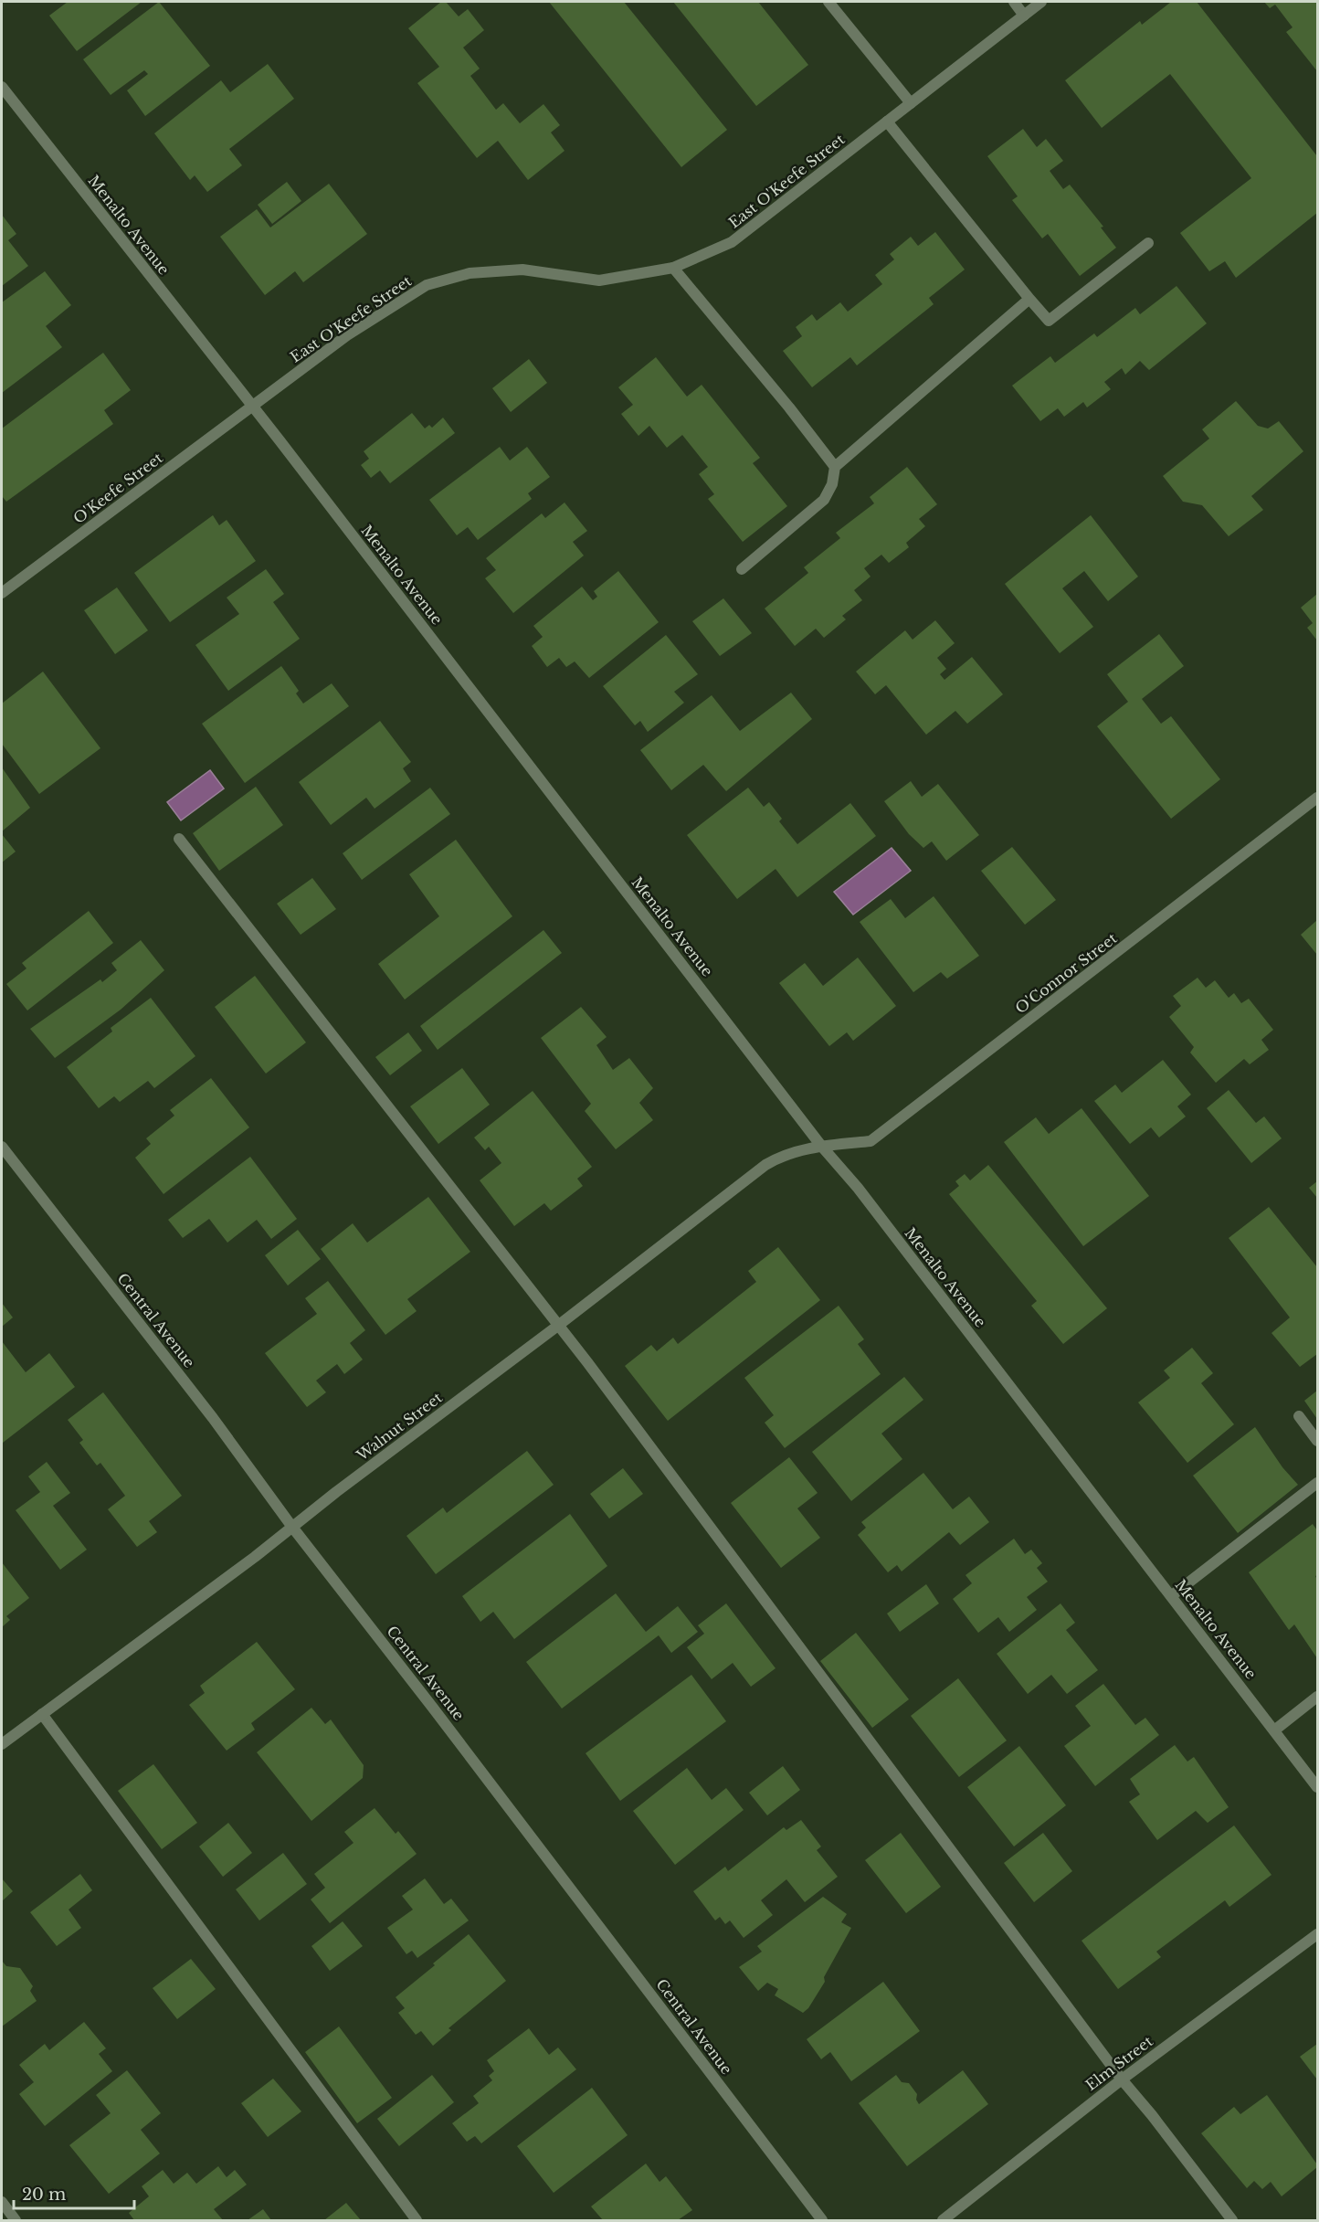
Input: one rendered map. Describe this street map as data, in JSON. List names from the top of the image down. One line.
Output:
{"streets":{"street":["East O'Keefe Street","Menalto Avenue","O'Keefe Street","O'Connor Street","Central Avenue","Walnut Street","Elm Street"]},"crossings":[["East O'Keefe Street","Menalto Avenue"],["East O'Keefe Street","O'Keefe Street"],["Menalto Avenue","O'Keefe Street"],["Menalto Avenue","O'Connor Street"],["Menalto Avenue","Walnut Street"],["O'Connor Street","Walnut Street"],["Central Avenue","Walnut Street"]],"scale_bar":"20 m"}
